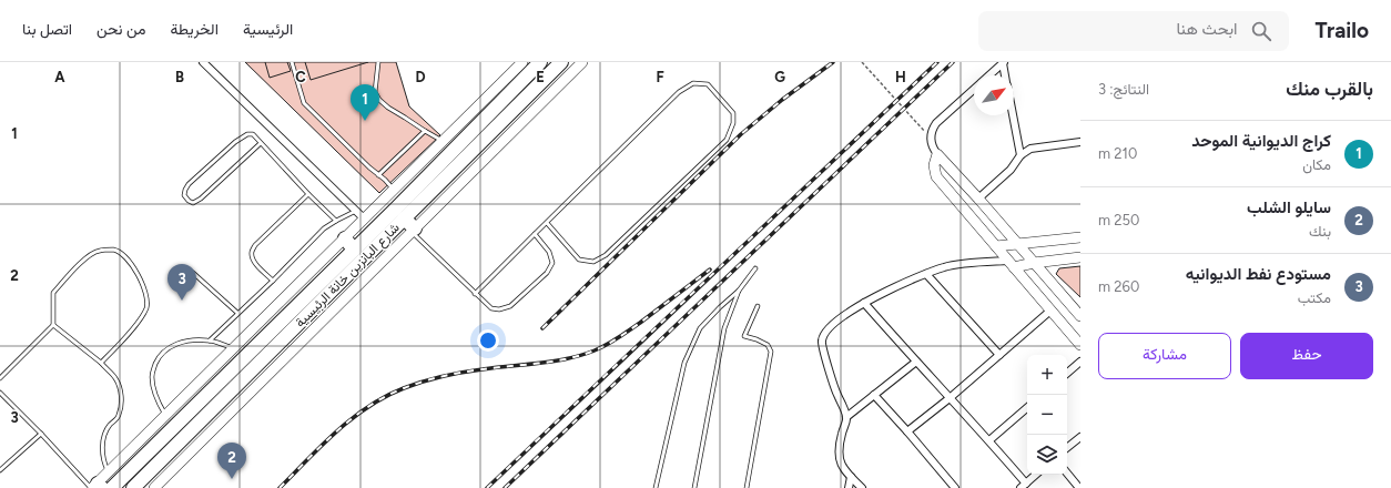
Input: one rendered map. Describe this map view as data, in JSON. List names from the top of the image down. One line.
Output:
{"streets":{"highway":["شارع البانزين خانة الرئيسية"]},"north":"top right","page":{"header":"Trailo","search":"ابحث هنا","nav":["الرئيسية","الخريطة","من نحن","اتصل بنا"],"heading":["بالقرب منك","النتائج: 3"],"pins":["1","3","2"],"list":[{"mark":"1","name":"كراج الديوانية الموحد","note":"مكان","value":"210 m"},{"mark":"2","name":"سايلو الشلب","note":"بنك","value":"250 m"},{"mark":"3","name":"مستودع نفط الديوانيه","note":"مكتب","value":"260 m"}],"buttons":["حفظ","مشاركة"],"map_buttons":["+","−"]},"grid":{"columns":["A","B","C","D","E","F","G","H"],"rows":["1","2","3"]}}
